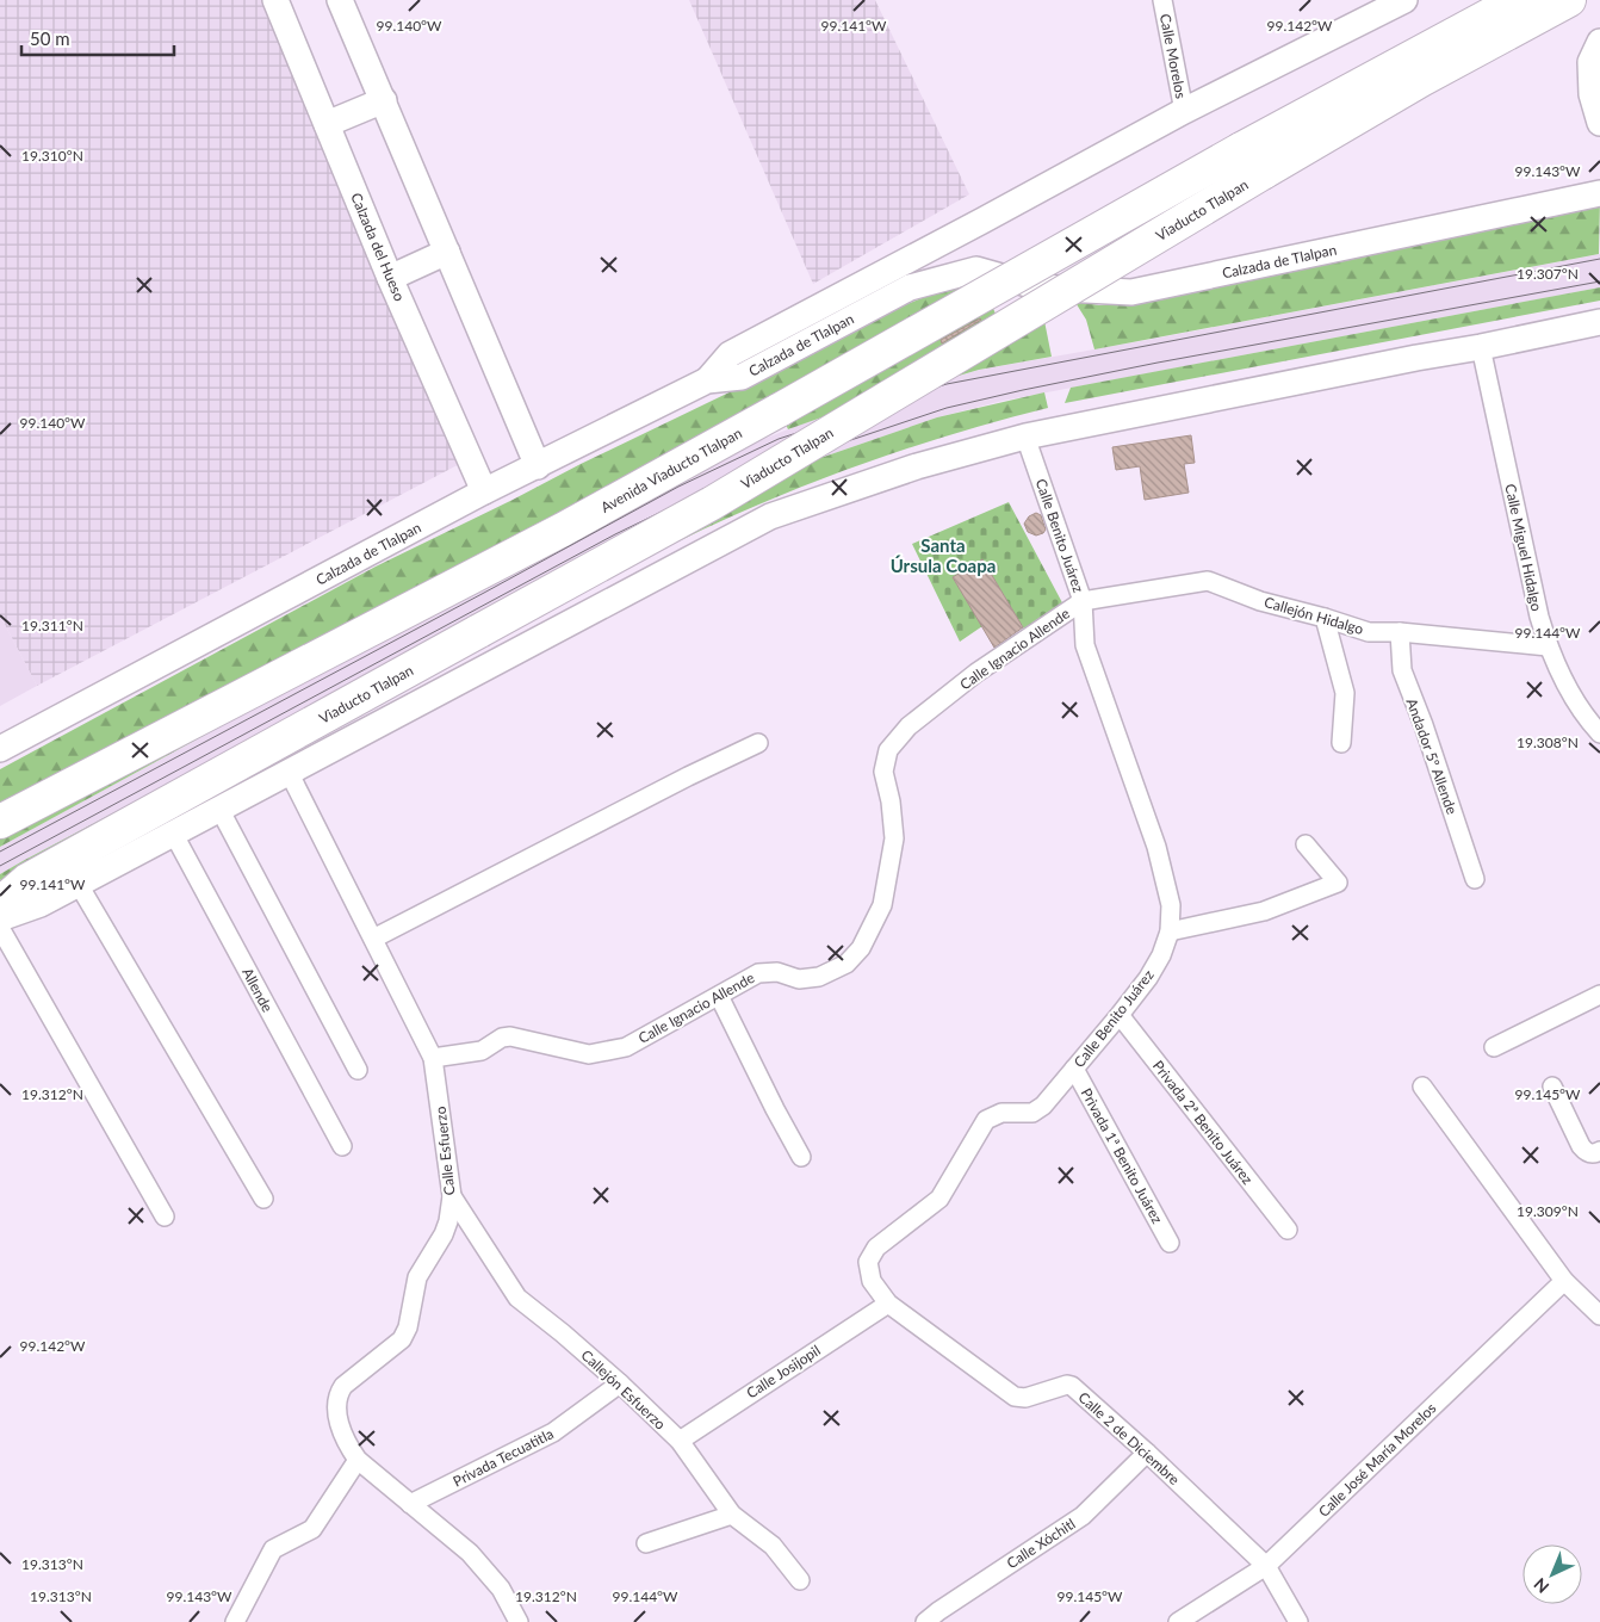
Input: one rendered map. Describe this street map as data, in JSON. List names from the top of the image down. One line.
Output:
{"streets":{"highway":["Viaducto Tlalpan","Avenida Viaducto Tlalpan"],"main road":["Calzada del Hueso","Calzada de Tlalpan"],"street":["Calle Morelos","Calle Benito Juárez","Calle Miguel Hidalgo","Callejón Hidalgo","Calle Ignacio Allende","Andador 5º Allende","Allende","Privada 2ª Benito Juárez","Calle Esfuerzo","Privada 1ª Benito Juárez","Calle Josijopil","Callejón Esfuerzo","Calle 2 de Diciembre","Privada Tecuatitla","Calle José María Morelos","Calle Xóchitl"]},"crossings":[["Calzada del Hueso","Calzada de Tlalpan"],["Calle Benito Juárez","Callejón Hidalgo"],["Calle Benito Juárez","Calle Ignacio Allende"],["Calle Benito Juárez","Privada 2ª Benito Juárez"],["Calle Benito Juárez","Privada 1ª Benito Juárez"],["Calle Benito Juárez","Calle Josijopil"],["Calle Benito Juárez","Calle 2 de Diciembre"],["Calle Miguel Hidalgo","Callejón Hidalgo"],["Callejón Hidalgo","Calle Ignacio Allende"],["Callejón Hidalgo","Andador 5º Allende"],["Calle Ignacio Allende","Calle Esfuerzo"],["Calle Esfuerzo","Callejón Esfuerzo"],["Calle Esfuerzo","Privada Tecuatitla"],["Calle Josijopil","Callejón Esfuerzo"],["Calle Josijopil","Calle 2 de Diciembre"],["Callejón Esfuerzo","Privada Tecuatitla"],["Calle 2 de Diciembre","Calle José María Morelos"],["Calle 2 de Diciembre","Calle Xóchitl"]],"districts":["Santa Úrsula Coapa"],"scale_bar":"50 m","north":"bottom left","coordinates":["99.142°W","99.140°W","99.141°W","19.310°N","99.143°W","19.307°N","19.311°N","99.144°W","19.308°N","99.145°W","19.312°N","19.309°N","19.313°N"]}
